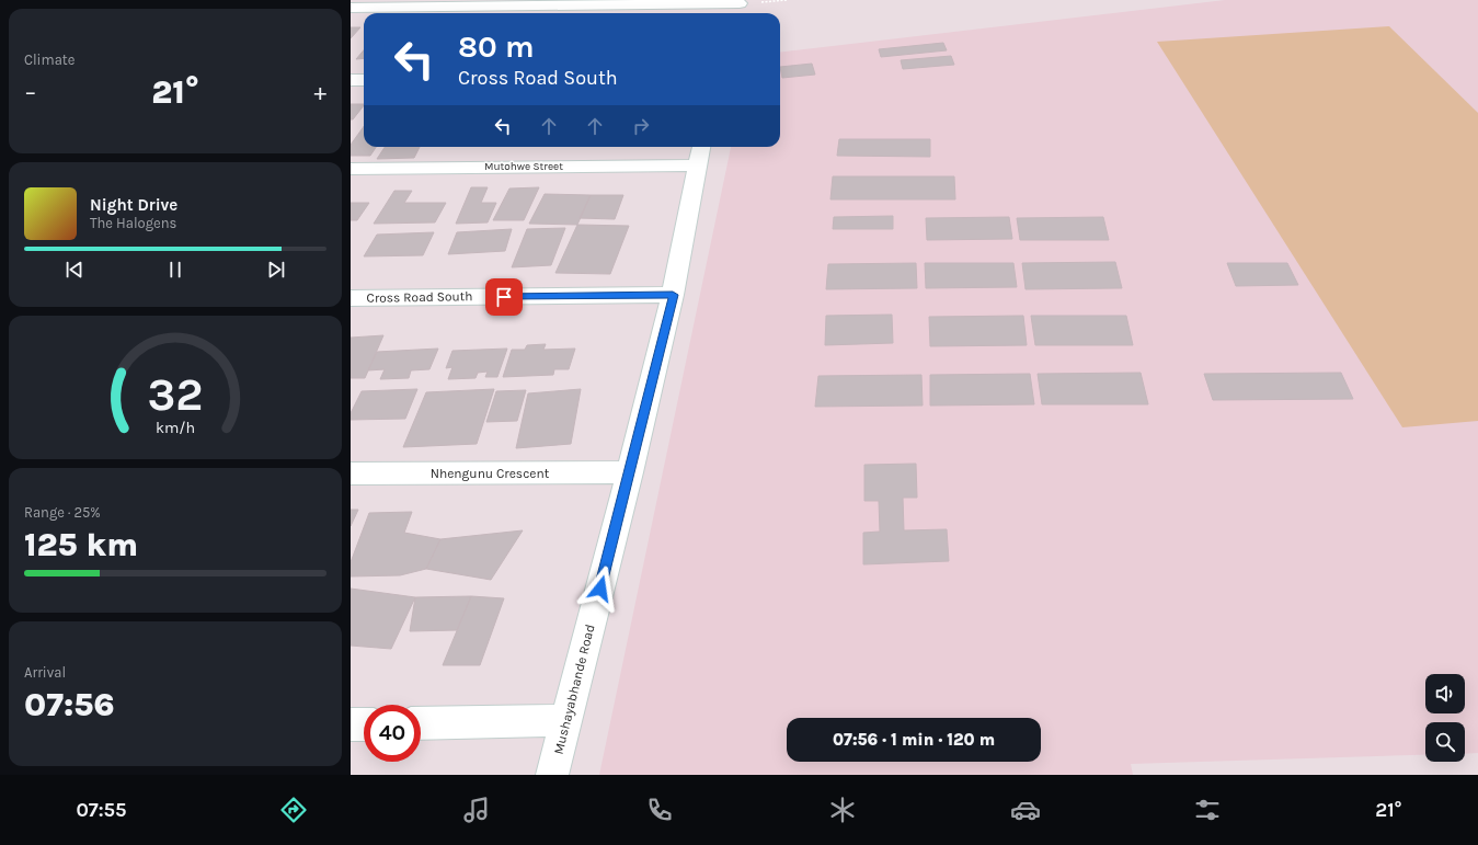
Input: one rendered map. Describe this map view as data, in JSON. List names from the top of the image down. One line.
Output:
{"streets":{"street":["Mutohwe Street","Cross Road South","Nhengunu Crescent","Mushayabhande Road"]},"crossings":[["Mutohwe Street","Mushayabhande Road"],["Cross Road South","Mushayabhande Road"],["Nhengunu Crescent","Mushayabhande Road"]],"page":{"tile":["Climate",["Range · 25%","125 km"],["Arrival","07:56"]],"turn":["80 m","Cross Road South"],"heat":["−","21°","+"],"song":["Night Drive","The Halogens"],"limit":"40","trip":"07:56 · 1 min · 120 m","tabs":["07:55","21°"],"gauge":["32","km/h"]}}
